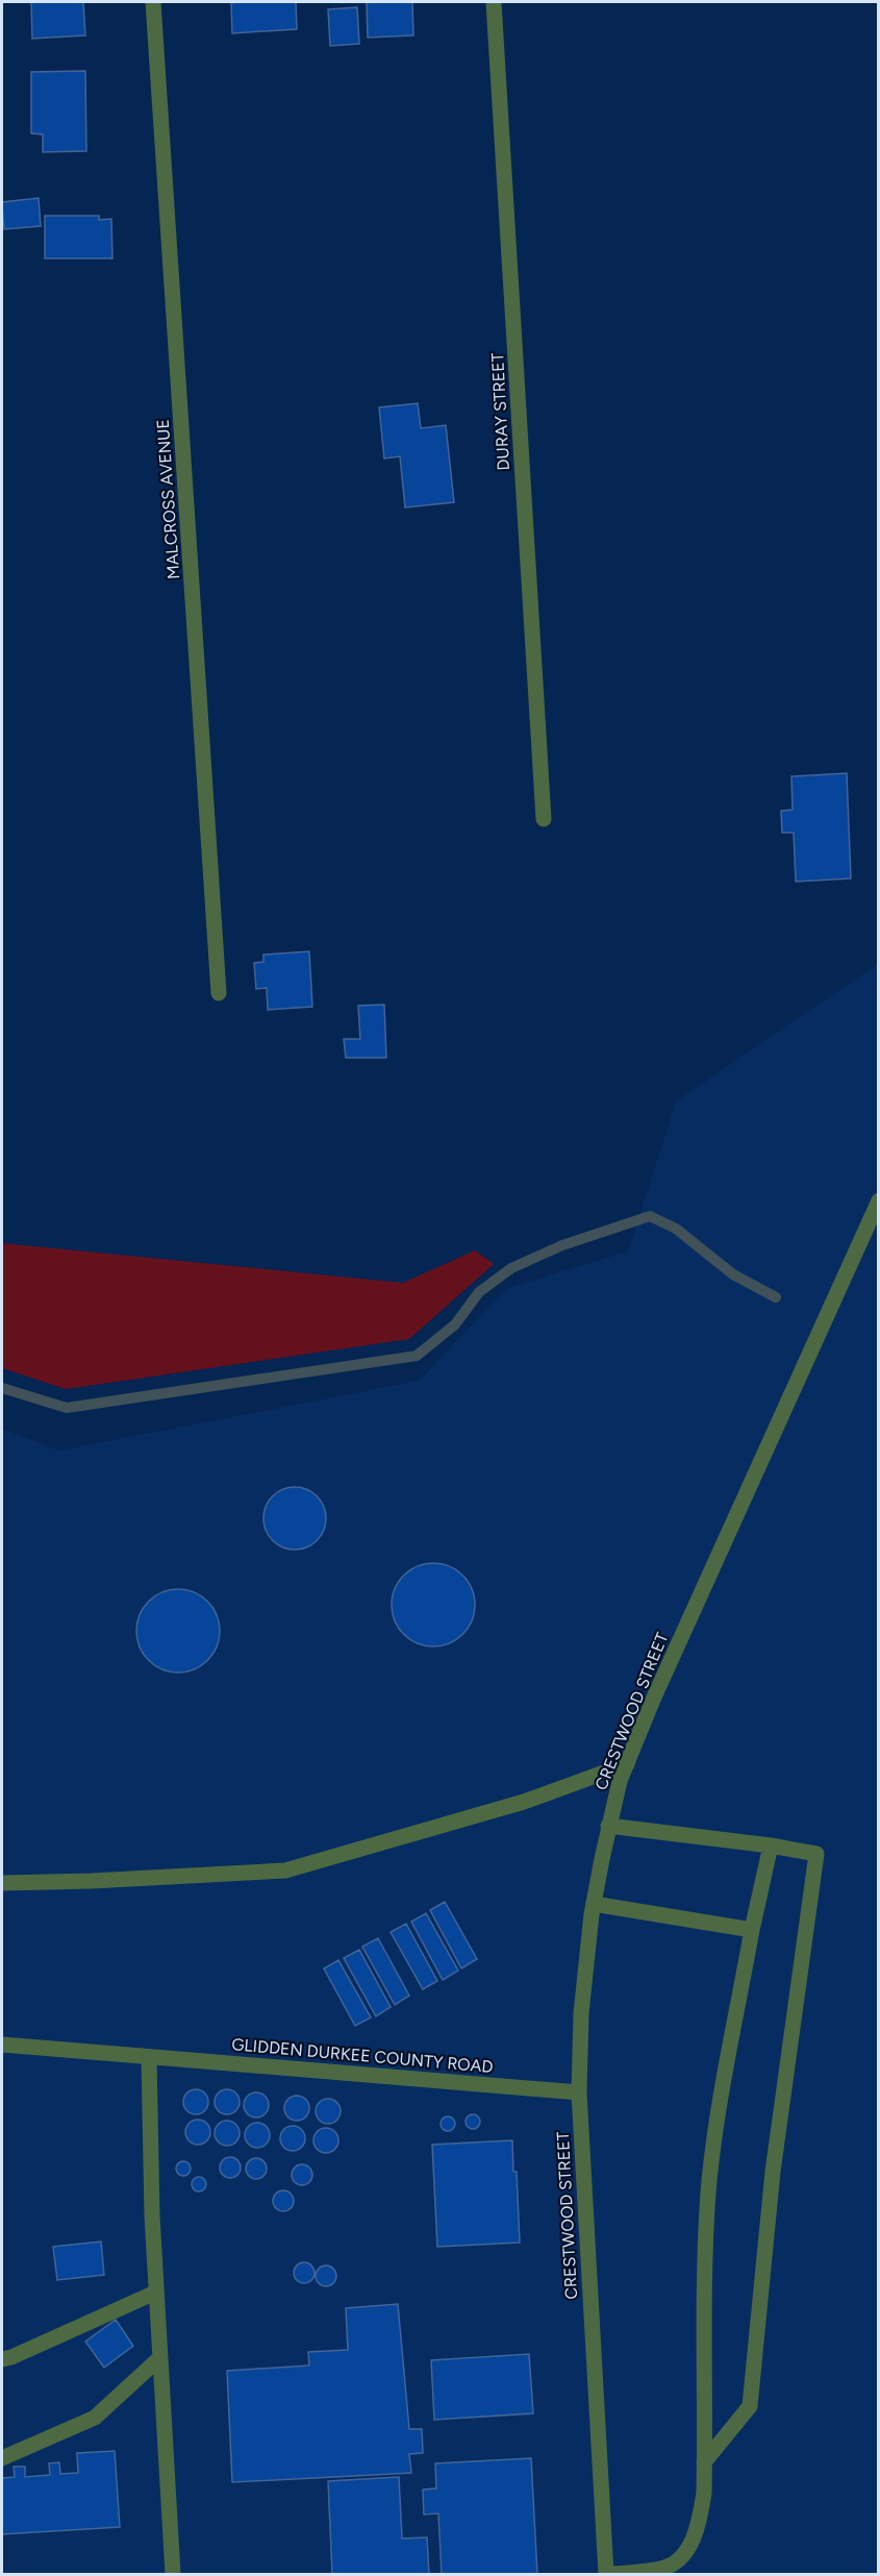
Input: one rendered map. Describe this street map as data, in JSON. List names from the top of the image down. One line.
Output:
{"streets":{"street":["DURAY STREET","MALCROSS AVENUE","CRESTWOOD STREET","GLIDDEN DURKEE COUNTY ROAD"]},"crossings":[["CRESTWOOD STREET","GLIDDEN DURKEE COUNTY ROAD"]]}
